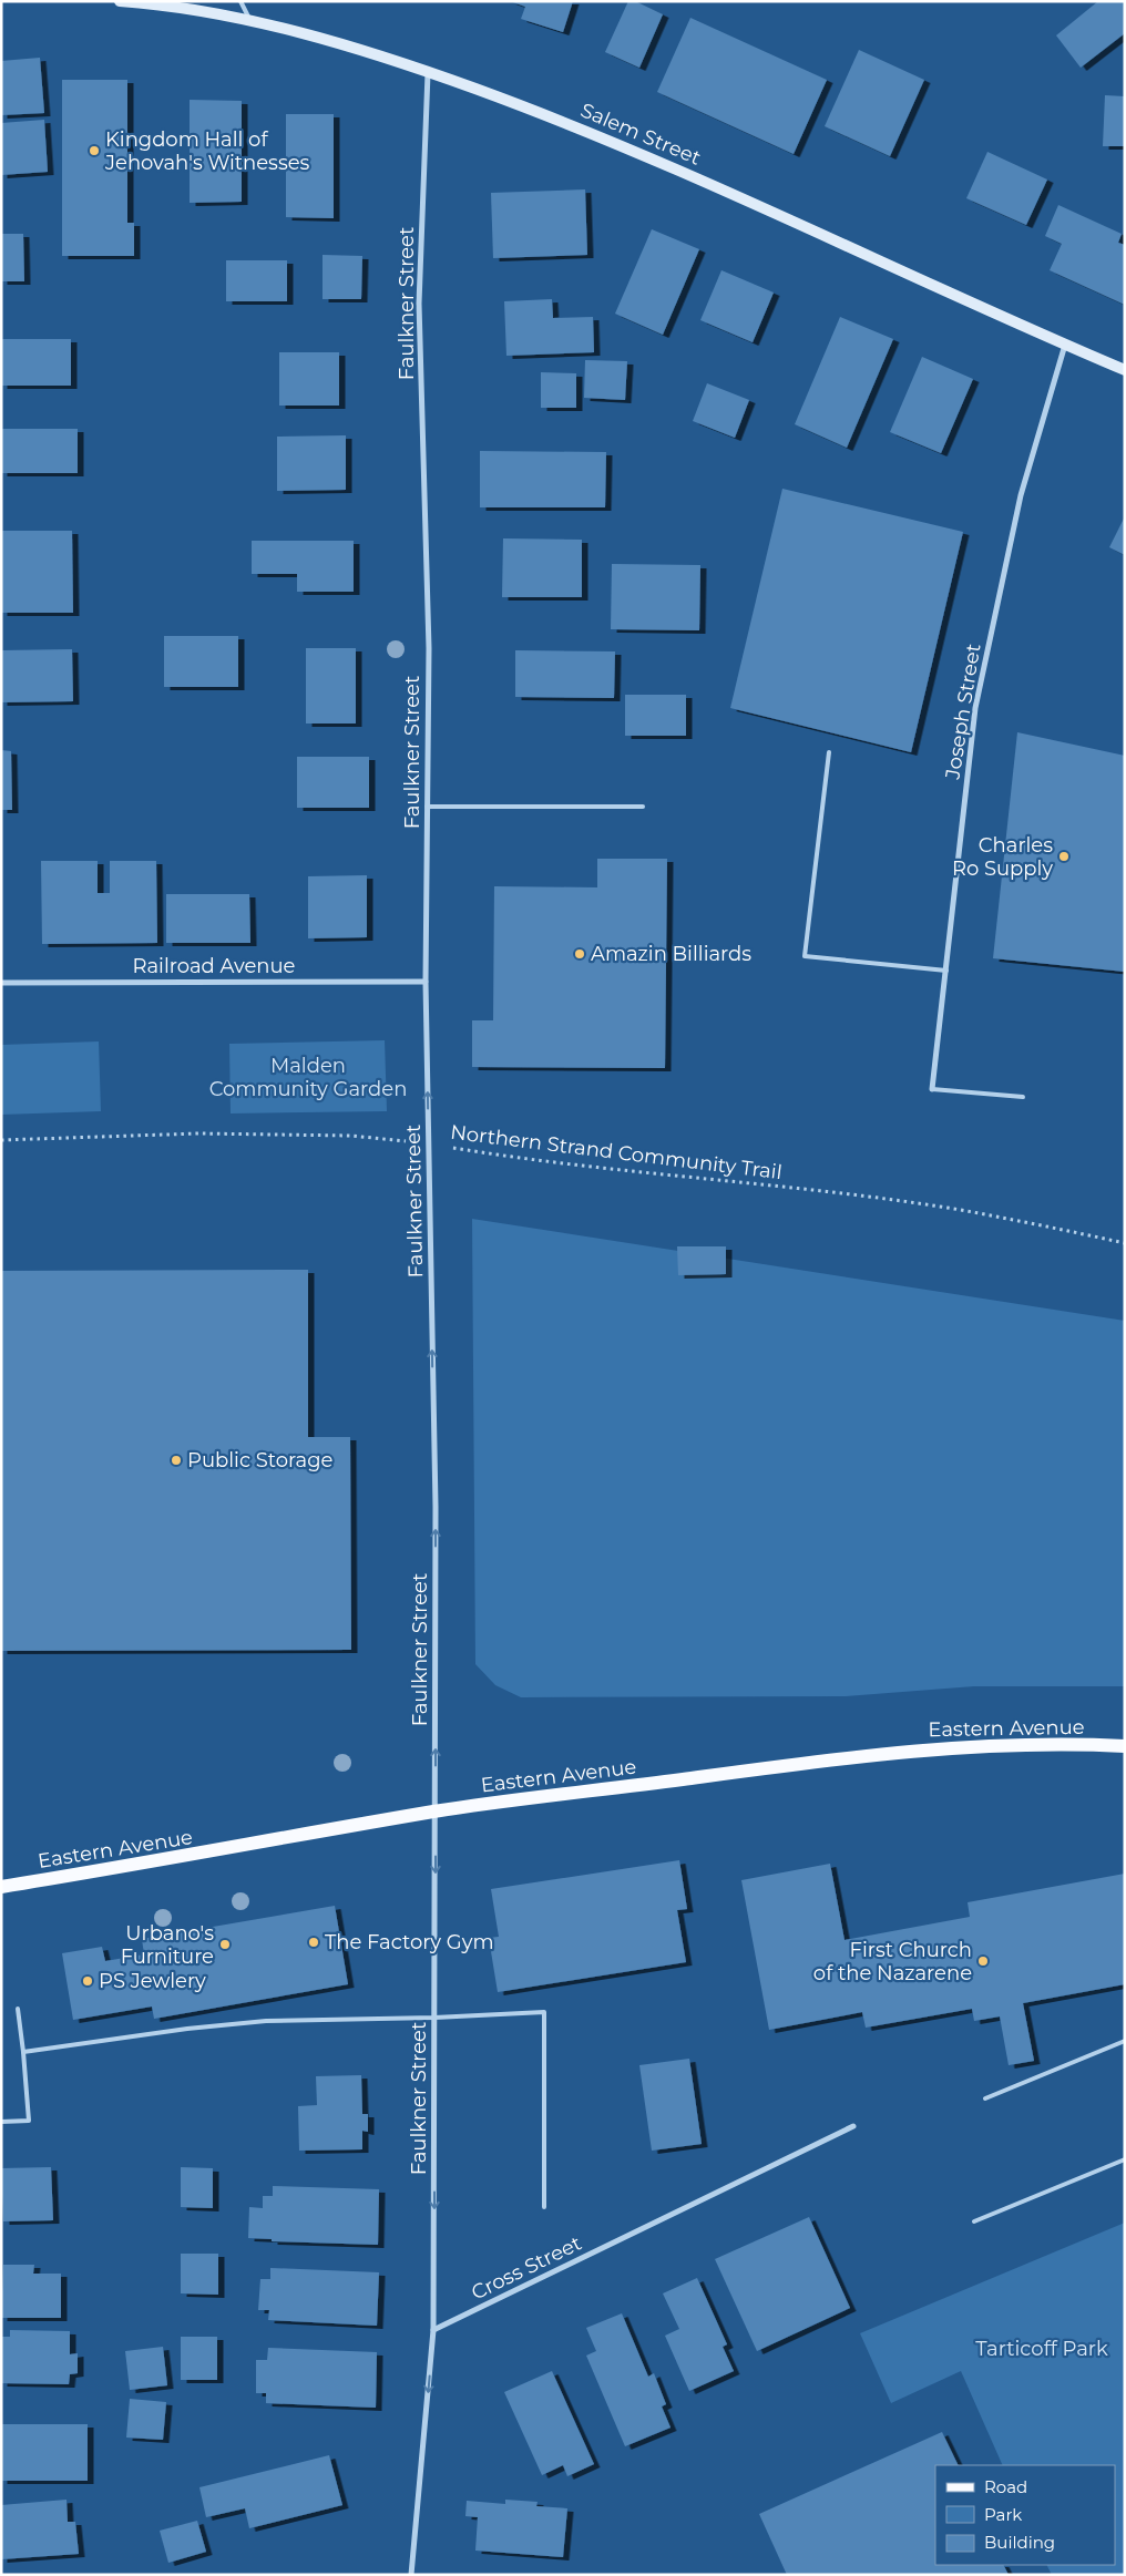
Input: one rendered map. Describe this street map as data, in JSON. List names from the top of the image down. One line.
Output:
{"streets":{"main road":["Salem Street","Eastern Avenue"],"street":["Faulkner Street","Joseph Street","Railroad Avenue","Cross Street"],"path":["Northern Strand Community Trail"]},"crossings":[["Salem Street","Faulkner Street"],["Salem Street","Joseph Street"],["Faulkner Street","Railroad Avenue"],["Faulkner Street","Northern Strand Community Trail"],["Faulkner Street","Eastern Avenue"],["Faulkner Street","Cross Street"]],"parks":["Malden Community Garden","Tarticoff Park"],"places":["Kingdom Hall of Jehovah's Witnesses","Charles Ro Supply","Amazin Billiards","Public Storage","The Factory Gym","Urbano's Furniture","First Church of the Nazarene","PS Jewlery"],"legend":["Road","Park","Building"]}
